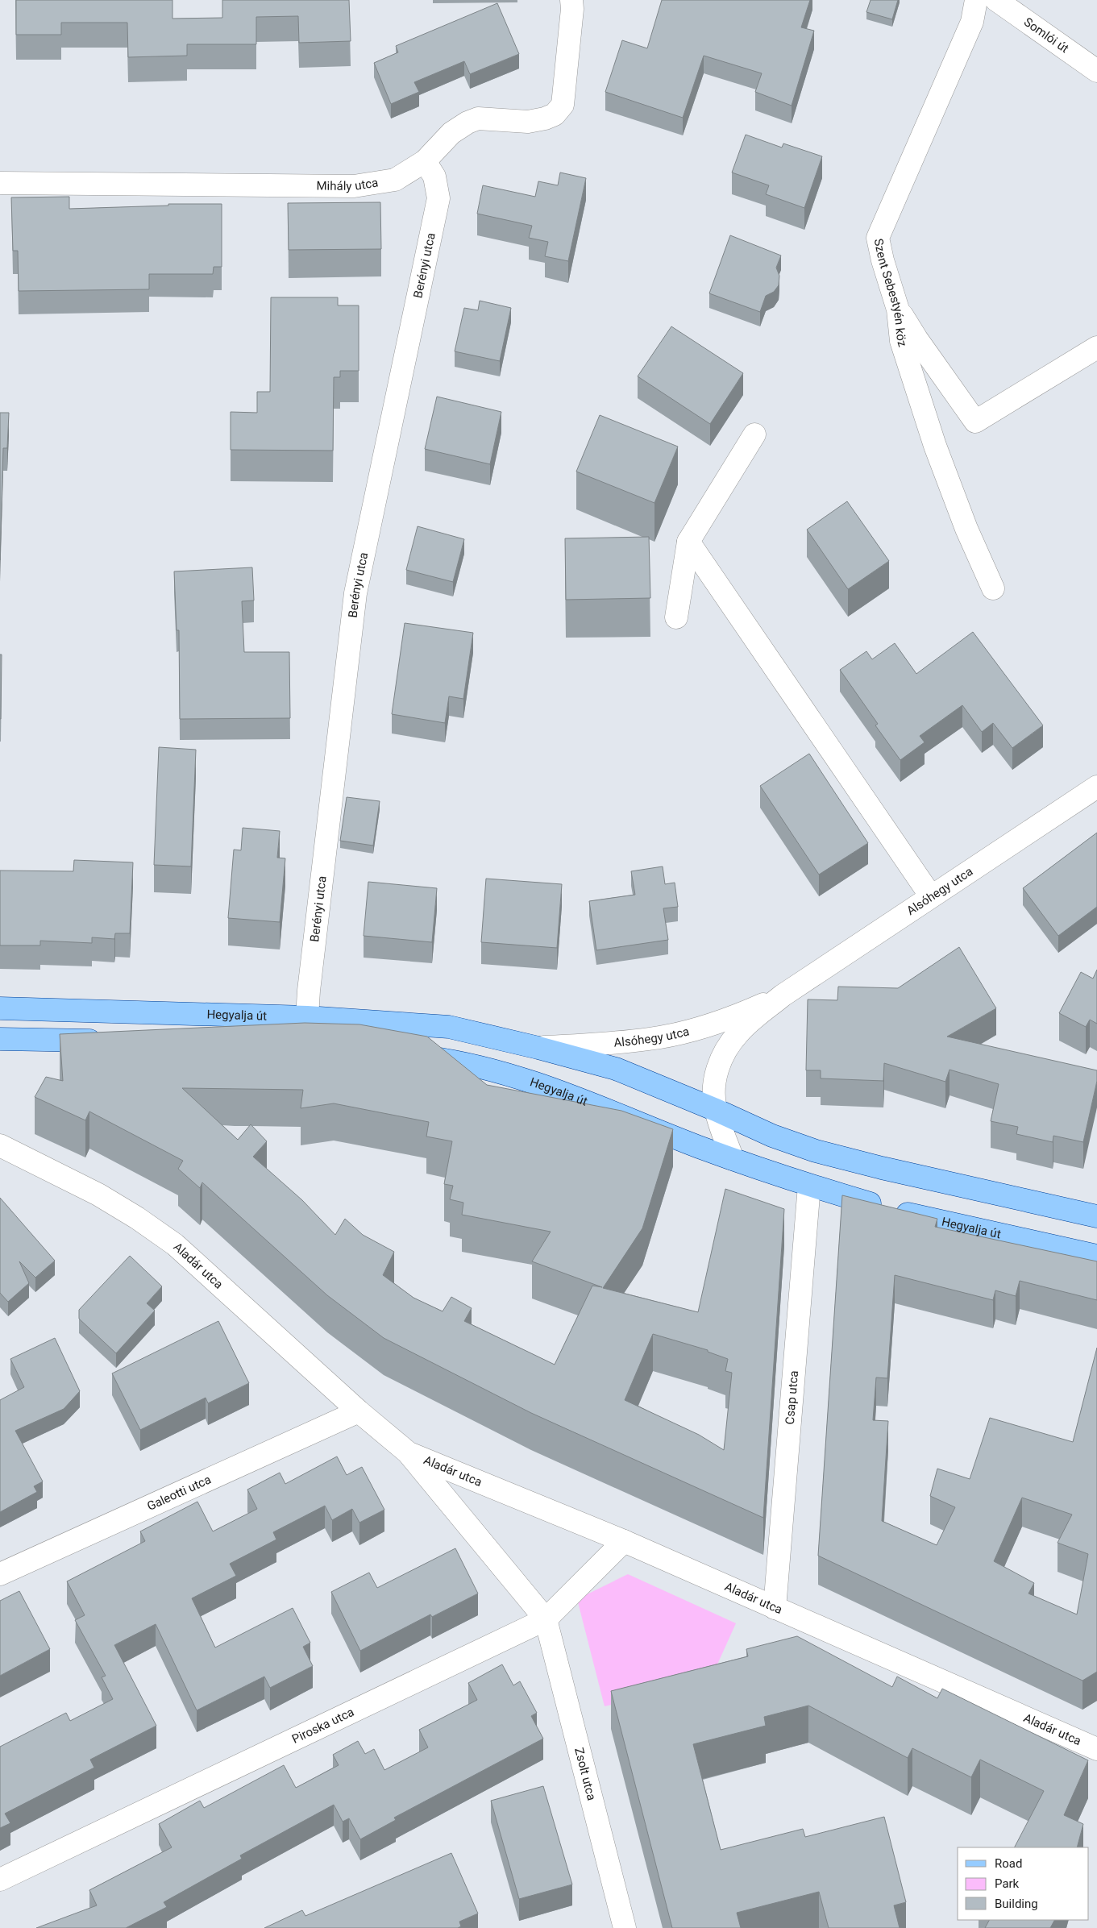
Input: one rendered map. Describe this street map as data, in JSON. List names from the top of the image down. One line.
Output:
{"streets":{"main road":["Hegyalja út"],"street":["Somlói út","Mihály utca","Berényi utca","Szent Sebestyén köz","Alsóhegy utca","Aladár utca","Csap utca","Galeotti utca","Piroska utca","Zsolt utca"]},"crossings":[["Mihály utca","Berényi utca"],["Berényi utca","Hegyalja út"],["Alsóhegy utca","Hegyalja út"],["Hegyalja út","Csap utca"],["Aladár utca","Csap utca"],["Aladár utca","Galeotti utca"],["Aladár utca","Piroska utca"],["Aladár utca","Zsolt utca"],["Piroska utca","Zsolt utca"]],"legend":["Road","Park","Building"]}
